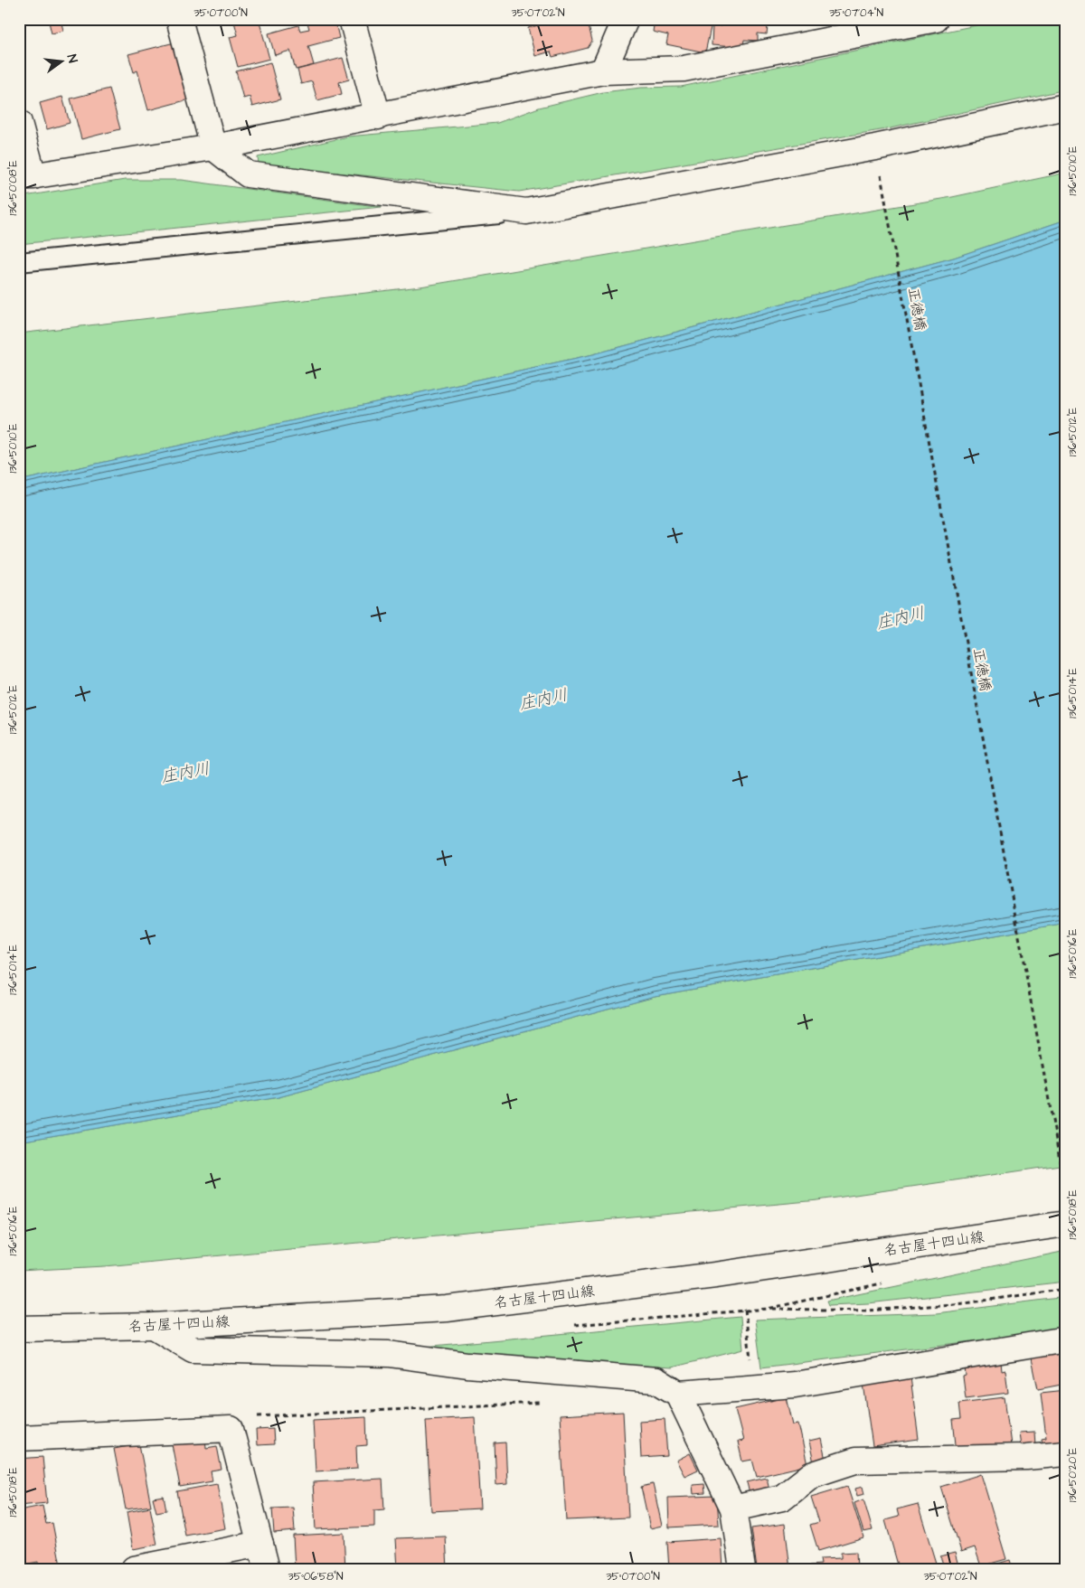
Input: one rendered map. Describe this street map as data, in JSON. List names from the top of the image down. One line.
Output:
{"streets":{"street":["名古屋十四山線"],"path":["正徳橋"]},"water":["庄内川"],"north":"right","coordinates":["35°07'00\"N","35°07'02\"N","35°07'04\"N","136°50'10\"E","136°50'08\"E","136°50'12\"E","136°50'14\"E","136°50'16\"E","136°50'18\"E","136°50'20\"E","35°06'58\"N"]}
